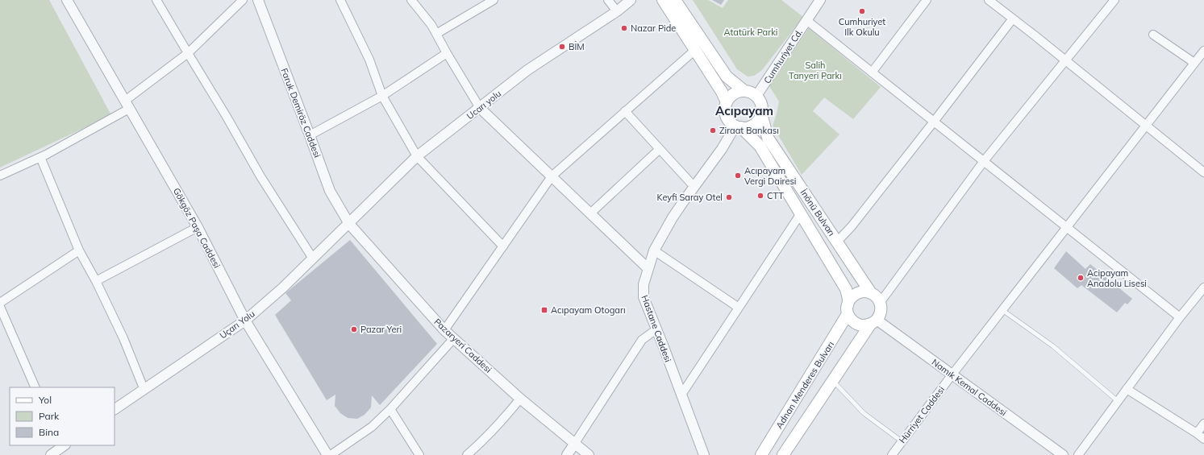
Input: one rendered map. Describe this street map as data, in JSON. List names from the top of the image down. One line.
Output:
{"streets":{"main road":["İnönü Bulvarı","Adnan Menderes Bulvarı"],"street":["Cumhuriyet Cd.","Ucarı yolu","Faruk Demiröz Caddesi","Gökgöz Paşa Caddesi","Uçarı Yolu","Hastane Caddesi","Pazaryeri Caddesi","Namık Kemal Caddesi","Hürriyet Caddesi"]},"crossings":[["Cumhuriyet Cd.","İnönü Bulvarı"],["Cumhuriyet Cd.","Hastane Caddesi"],["Ucarı yolu","Faruk Demiröz Caddesi"],["Ucarı yolu","Uçarı Yolu"],["Ucarı yolu","Pazaryeri Caddesi"],["Faruk Demiröz Caddesi","Uçarı Yolu"],["Faruk Demiröz Caddesi","Pazaryeri Caddesi"],["İnönü Bulvarı","Hastane Caddesi"],["İnönü Bulvarı","Adnan Menderes Bulvarı"],["İnönü Bulvarı","Namık Kemal Caddesi"],["Gökgöz Paşa Caddesi","Uçarı Yolu"],["Uçarı Yolu","Pazaryeri Caddesi"],["Adnan Menderes Bulvarı","Namık Kemal Caddesi"],["Namık Kemal Caddesi","Hürriyet Caddesi"]],"districts":["Acıpayam"],"parks":["Atatürk Parki","Salih Tanyeri Parkı"],"places":{"other":["Cumhuriyet Ilk Okulu","Nazar Pide","BİM","Ziraat Bankası","Acıpayam Vergi Dairesi","CTT","Keyfi Saray Otel","Acipayam Anadolu Lisesi","Pazar Yeri"],"transit":["Acıpayam Otogarı"]},"legend":["Yol","Park","Bina"]}
